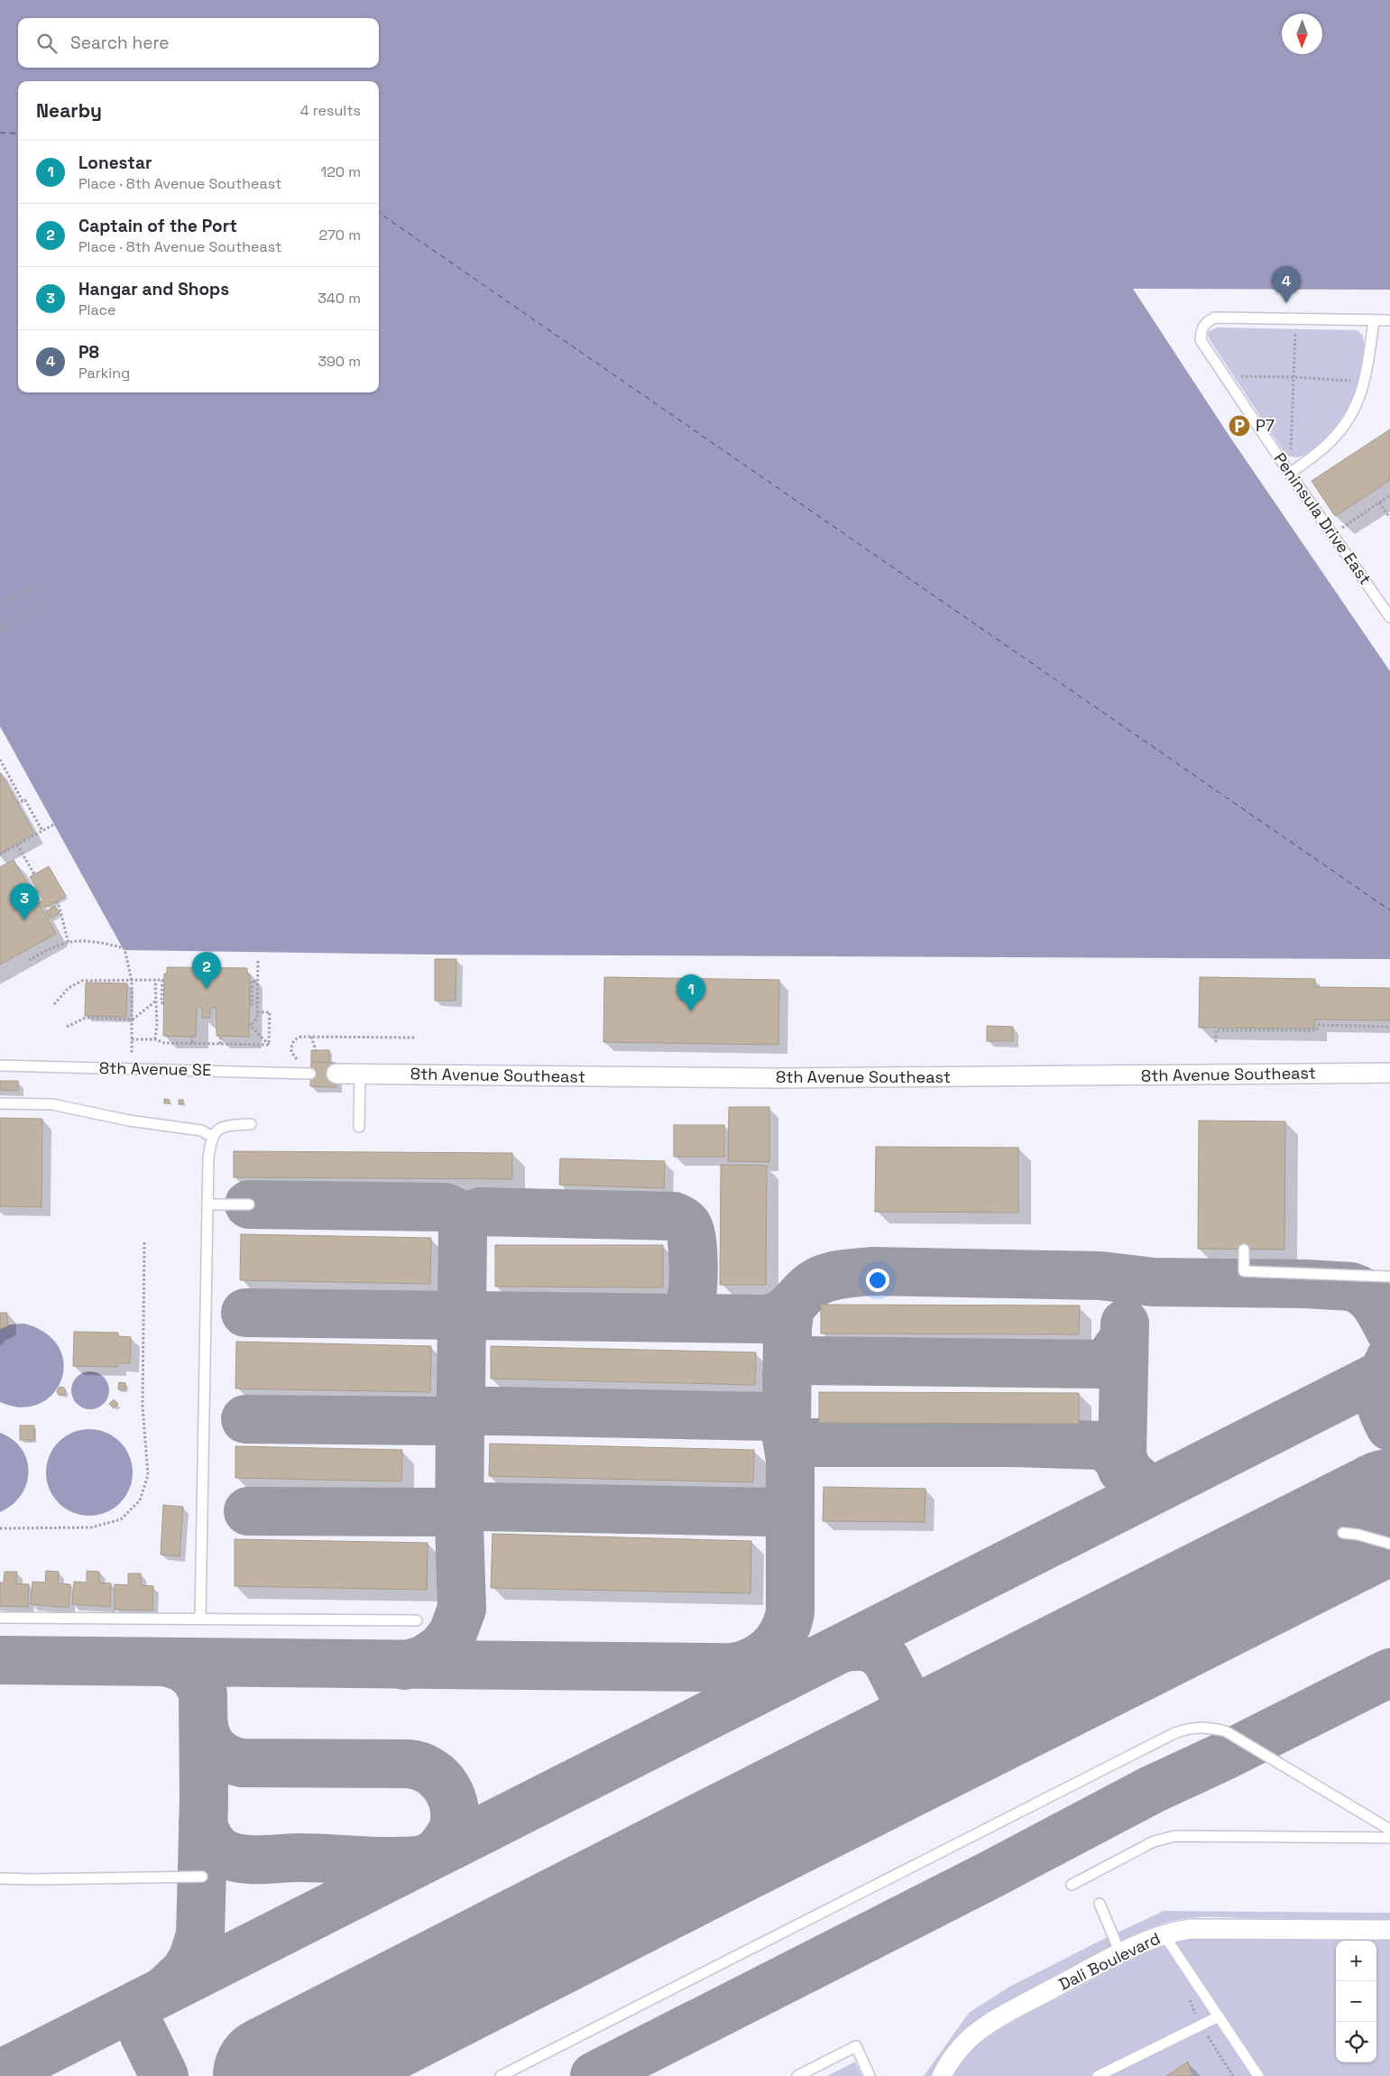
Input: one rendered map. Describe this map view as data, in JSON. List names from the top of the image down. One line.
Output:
{"streets":{"street":["8th Avenue Southeast","Dali Boulevard"],"lane":["Peninsula Drive East","8th Avenue SE"]},"places":{"parking":["P7"]},"north":"bottom","page":{"search":"Search here","heading":["Nearby","4 results"],"list":[{"mark":"1","name":"Lonestar","note":"Place · 8th Avenue Southeast","value":"120 m"},{"mark":"2","name":"Captain of the Port","note":"Place · 8th Avenue Southeast","value":"270 m"},{"mark":"3","name":"Hangar and Shops","note":"Place","value":"340 m"},{"mark":"4","name":"P8","note":"Parking","value":"390 m"}],"pins":["4","3","2","1"],"map_buttons":["+","−"]}}
